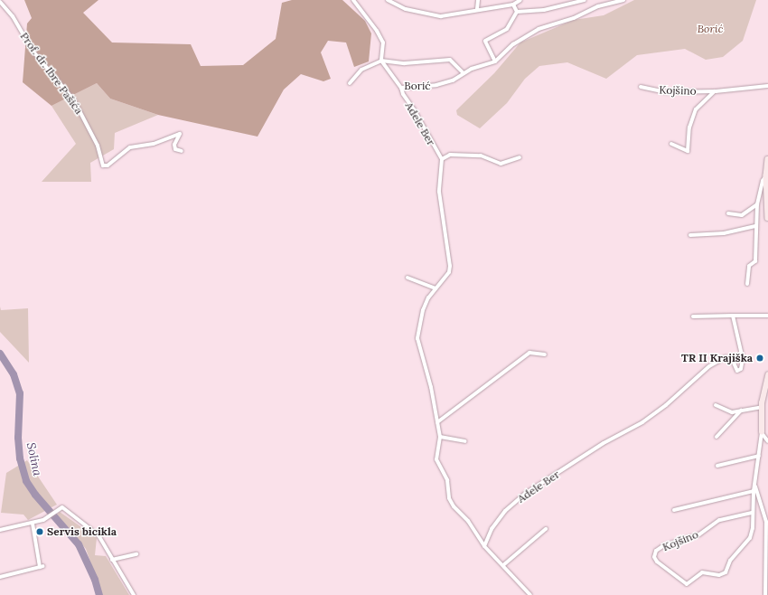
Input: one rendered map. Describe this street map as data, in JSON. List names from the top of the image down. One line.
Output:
{"streets":{"street":["Prof. dr. Ibre Pašića","Borić","Kojšino","Adele Ber"]},"crossings":[["Borić","Adele Ber"]],"water":["Solina"],"parks":["Borić"],"places":["TR II Krajiška","Servis bicikla"]}
